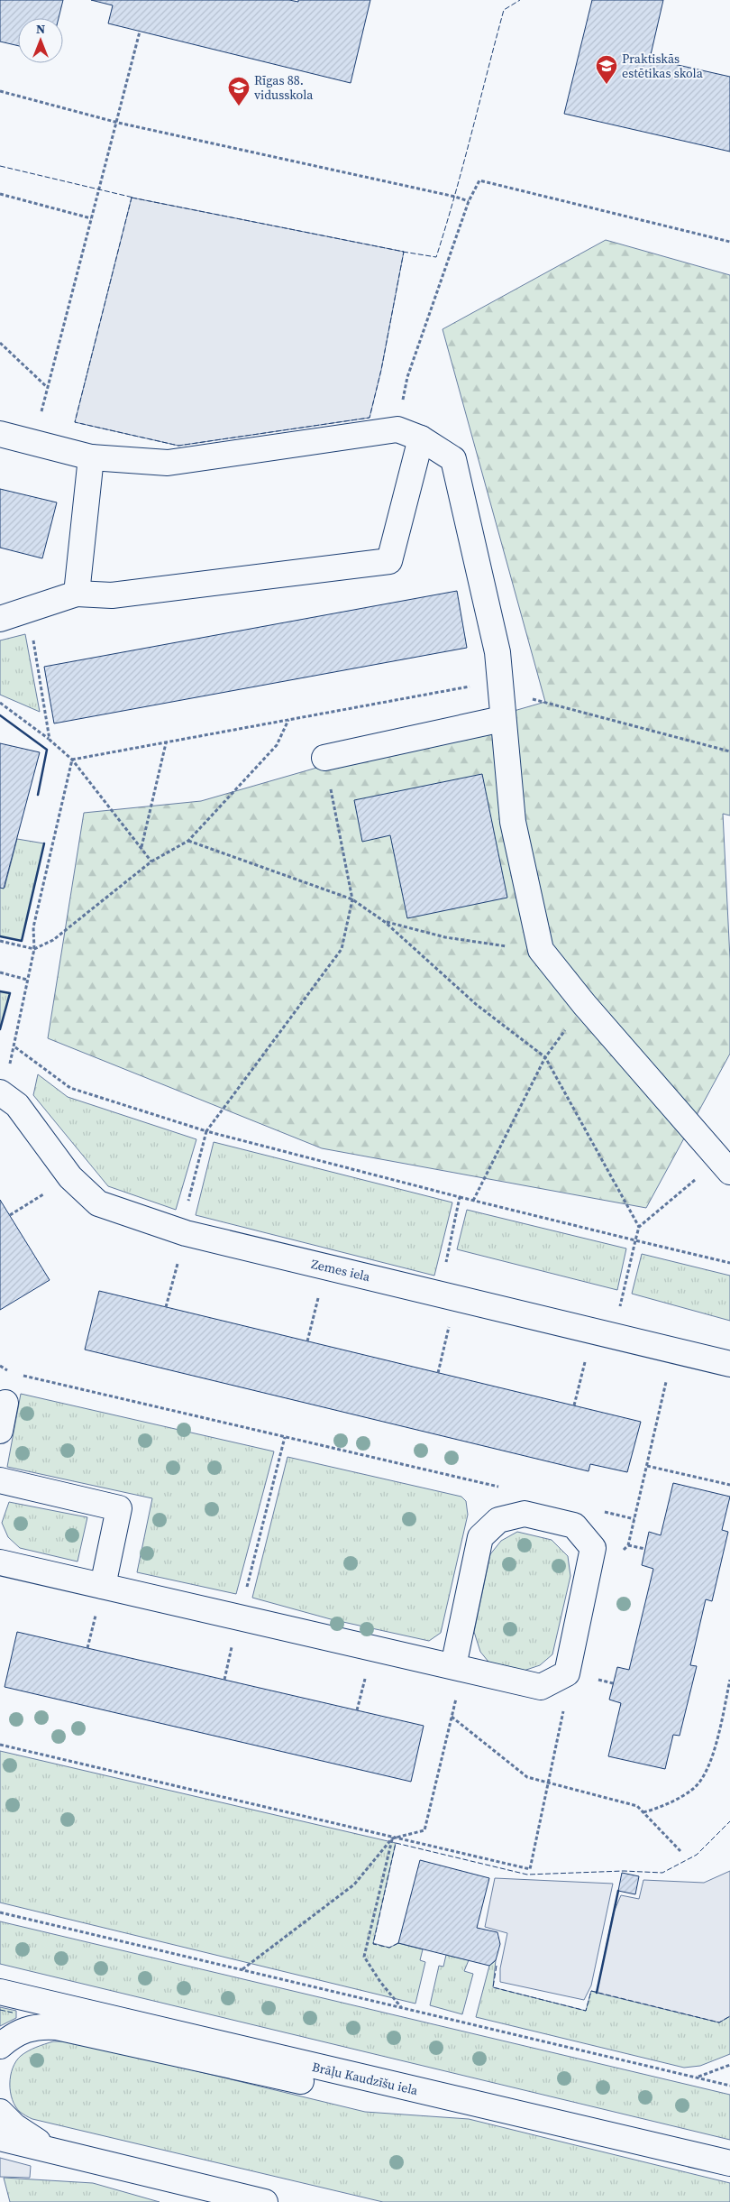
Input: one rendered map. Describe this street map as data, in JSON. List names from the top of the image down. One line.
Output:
{"streets":{"street":["Zemes iela","Brāļu Kaudzīšu iela"]},"places":{"school or university":["Praktiskās estētikas skola","Rīgas 88. vidusskola"]},"north":"top"}
